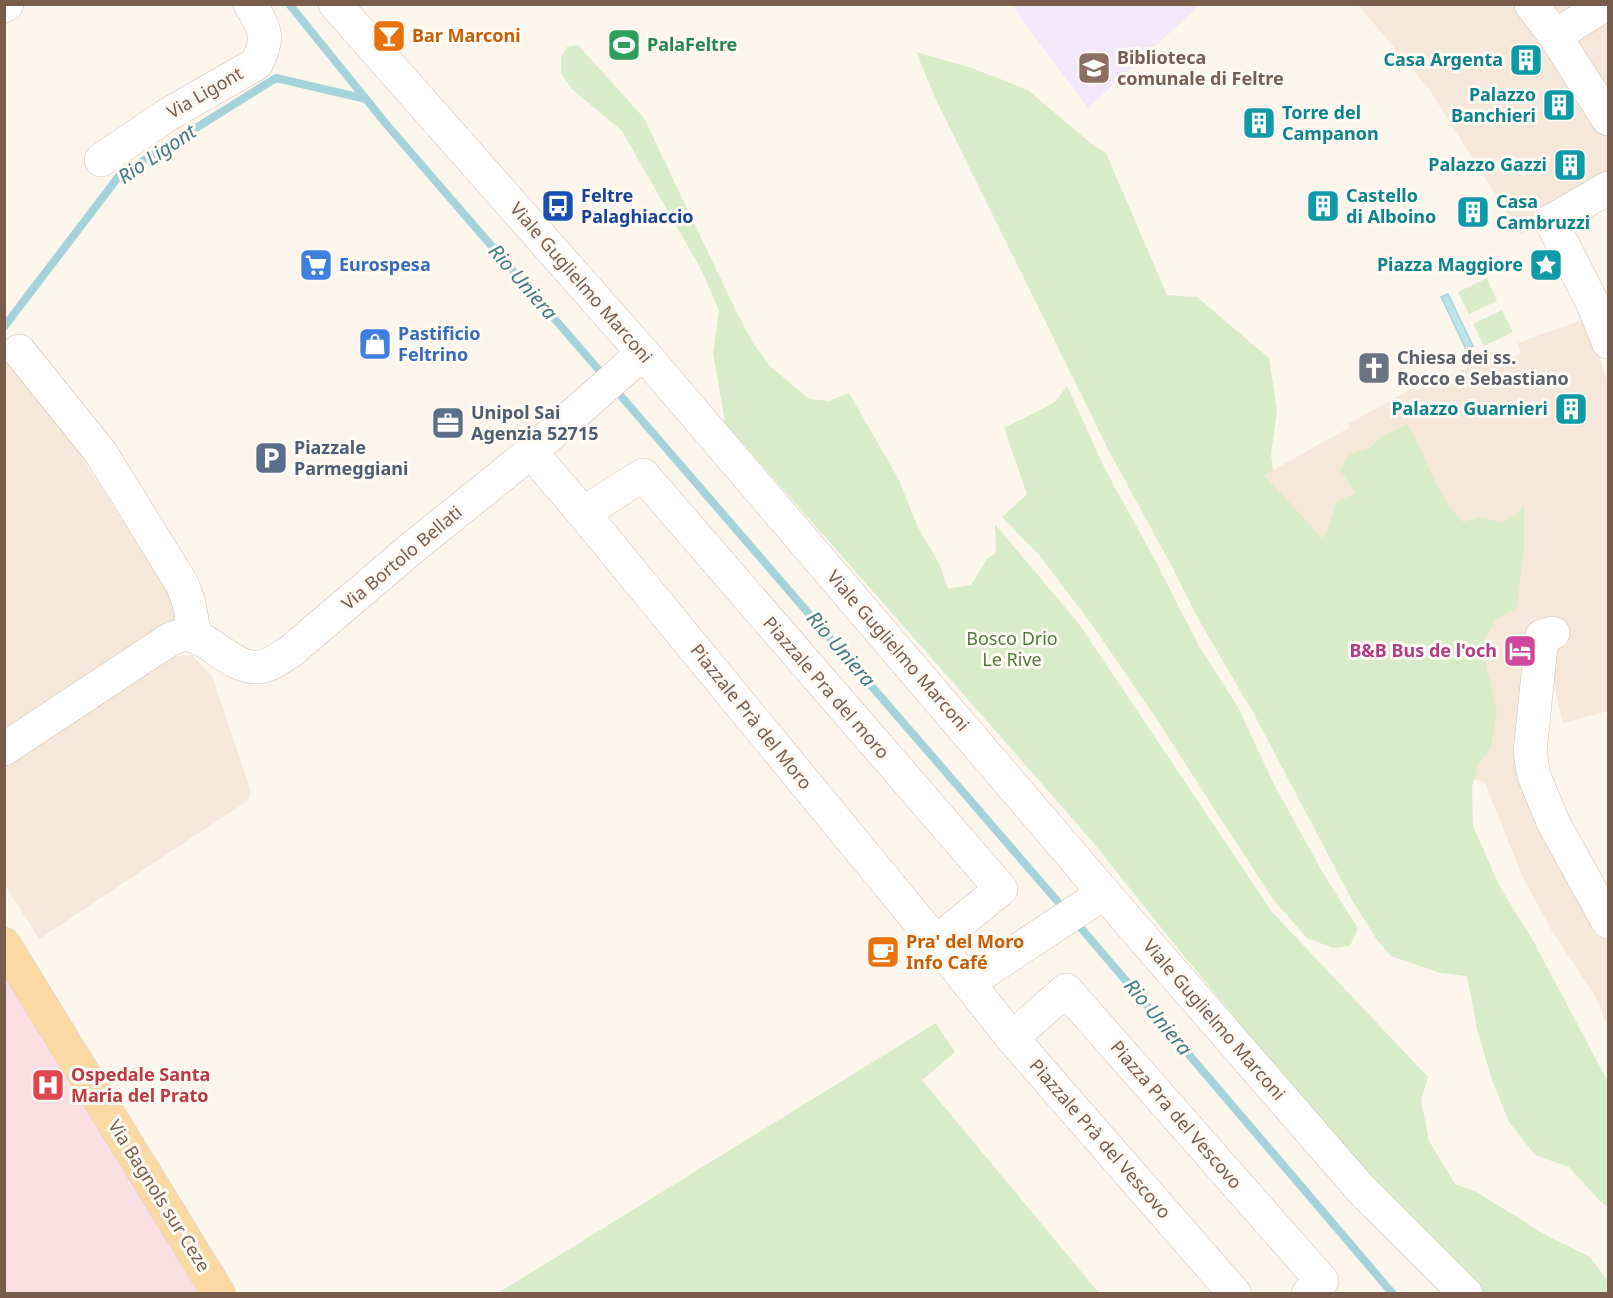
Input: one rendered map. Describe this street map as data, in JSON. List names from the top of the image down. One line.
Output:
{"streets":{"main road":["Via Bagnols sur Ceze"],"street":["Via Ligont","Viale Guglielmo Marconi","Via Bortolo Bellati","Piazzale Pra del moro","Piazzale Prà del Moro","Piazza Pra del Vescovo","Piazzale Prà del Vescovo"]},"crossings":[["Viale Guglielmo Marconi","Via Bortolo Bellati"],["Via Bortolo Bellati","Piazzale Prà del Moro"],["Piazzale Pra del moro","Piazzale Prà del Moro"],["Piazzale Prà del Moro","Piazzale Prà del Vescovo"],["Piazza Pra del Vescovo","Piazzale Prà del Vescovo"]],"water":["Rio Ligont","Rio Uniera"],"parks":["Bosco Drio Le Rive"],"places":{"bar":["Bar Marconi"],"sports":["PalaFeltre"],"building":["Casa Argenta","Palazzo Banchieri","Torre del Campanon","Palazzo Gazzi","Castello di Alboino","Casa Cambruzzi","Palazzo Guarnieri"],"school or university":["Biblioteca comunale di Feltre"],"bus stop":["Feltre Palaghiaccio"],"supermarket":["Eurospesa"],"place":["Piazza Maggiore"],"shop":["Pastificio Feltrino"],"church":["Chiesa dei ss. Rocco e Sebastiano"],"office":["Unipol Sai Agenzia 52715"],"parking":["Piazzale Parmeggiani"],"hotel":["B&B Bus de l'och"],"cafe":["Pra' del Moro Info Café"],"hospital":["Ospedale Santa Maria del Prato"]}}
